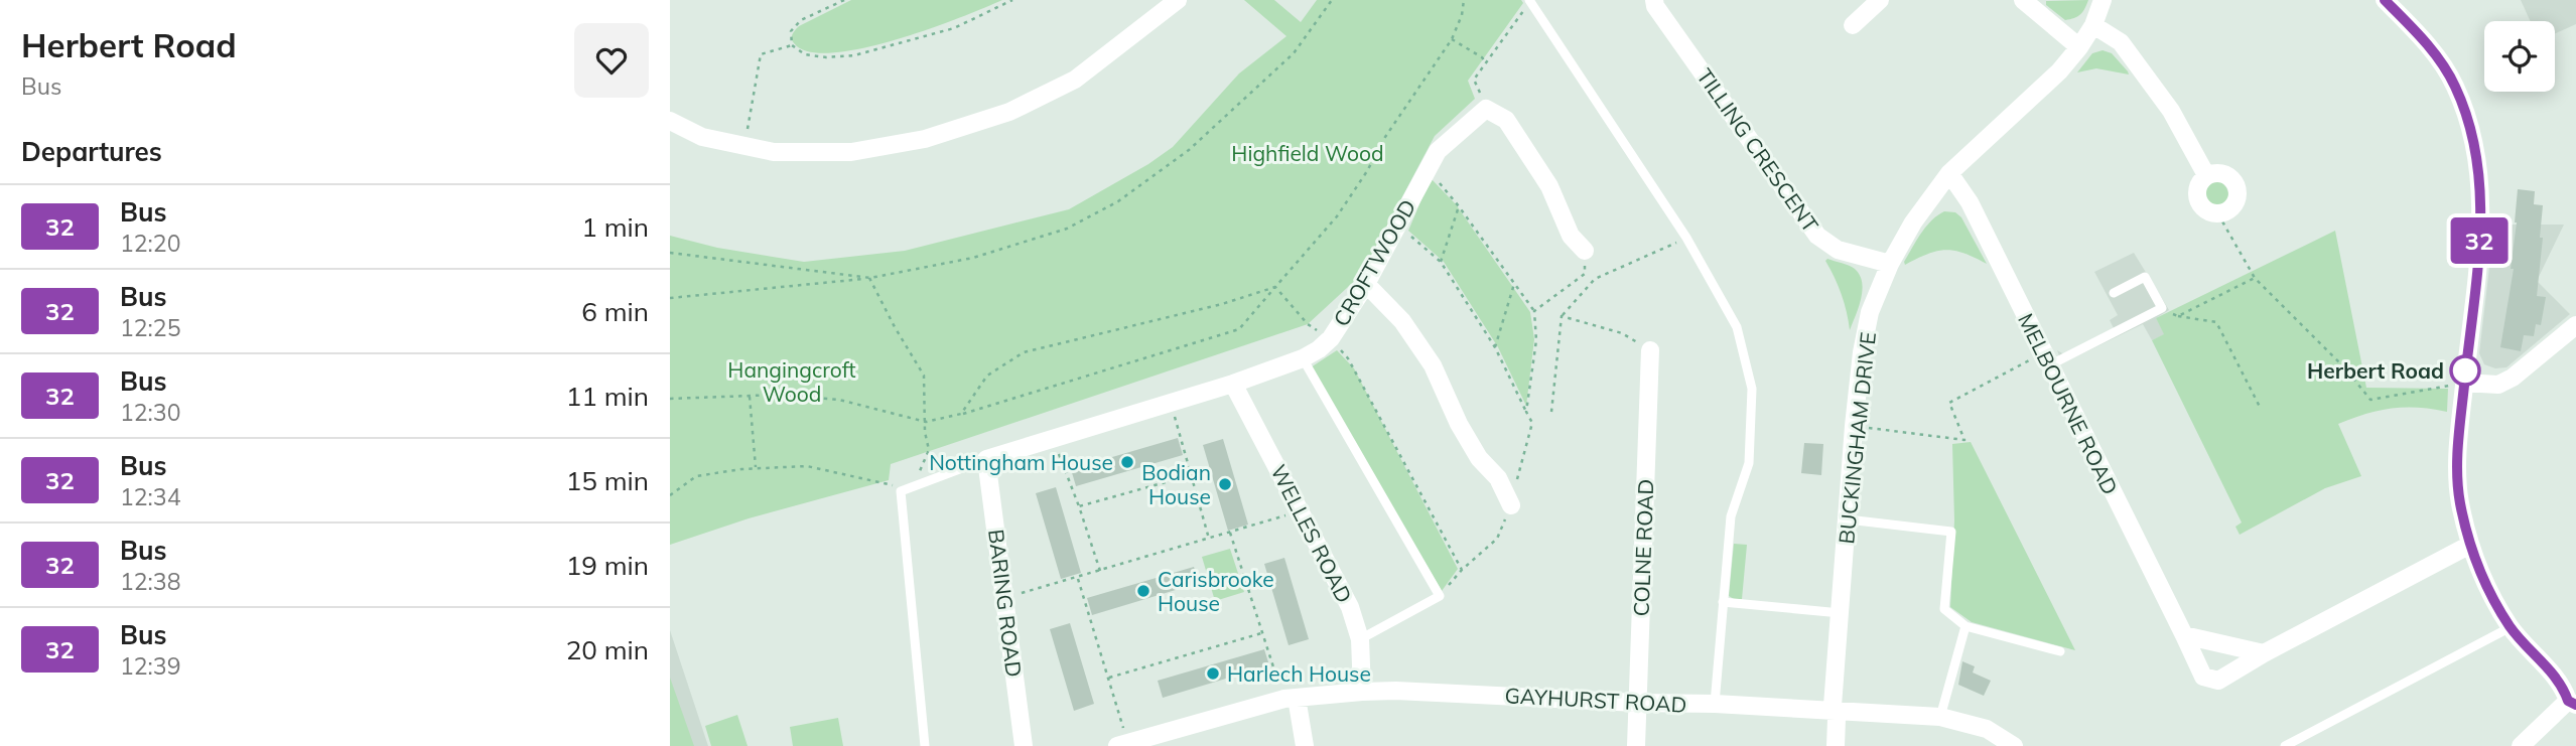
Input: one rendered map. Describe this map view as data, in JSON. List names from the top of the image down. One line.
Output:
{"streets":{"street":["TILLING CRESCENT","CROFTWOOD","MELBOURNE ROAD","BUCKINGHAM DRIVE","WELLES ROAD","COLNE ROAD","BARING ROAD","GAYHURST ROAD"]},"crossings":[["TILLING CRESCENT","BUCKINGHAM DRIVE"],["CROFTWOOD","WELLES ROAD"],["CROFTWOOD","BARING ROAD"],["MELBOURNE ROAD","BUCKINGHAM DRIVE"],["BUCKINGHAM DRIVE","GAYHURST ROAD"],["WELLES ROAD","GAYHURST ROAD"],["COLNE ROAD","GAYHURST ROAD"]],"parks":["Highfield Wood","Hangingcroft Wood"],"places":["Herbert Road","Nottingham House","Bodian House","Carisbrooke House","Harlech House"],"lines":["bus line 32"],"page":{"heading":[["Herbert Road","Bus"],"Departures"],"on_map":"32","list":[{"mark":"32","name":"Bus","note":"12:20","value":"1 min"},{"mark":"32","name":"Bus","note":"12:25","value":"6 min"},{"mark":"32","name":"Bus","note":"12:30","value":"11 min"},{"mark":"32","name":"Bus","note":"12:34","value":"15 min"},{"mark":"32","name":"Bus","note":"12:38","value":"19 min"},{"mark":"32","name":"Bus","note":"12:39","value":"20 min"}]}}
